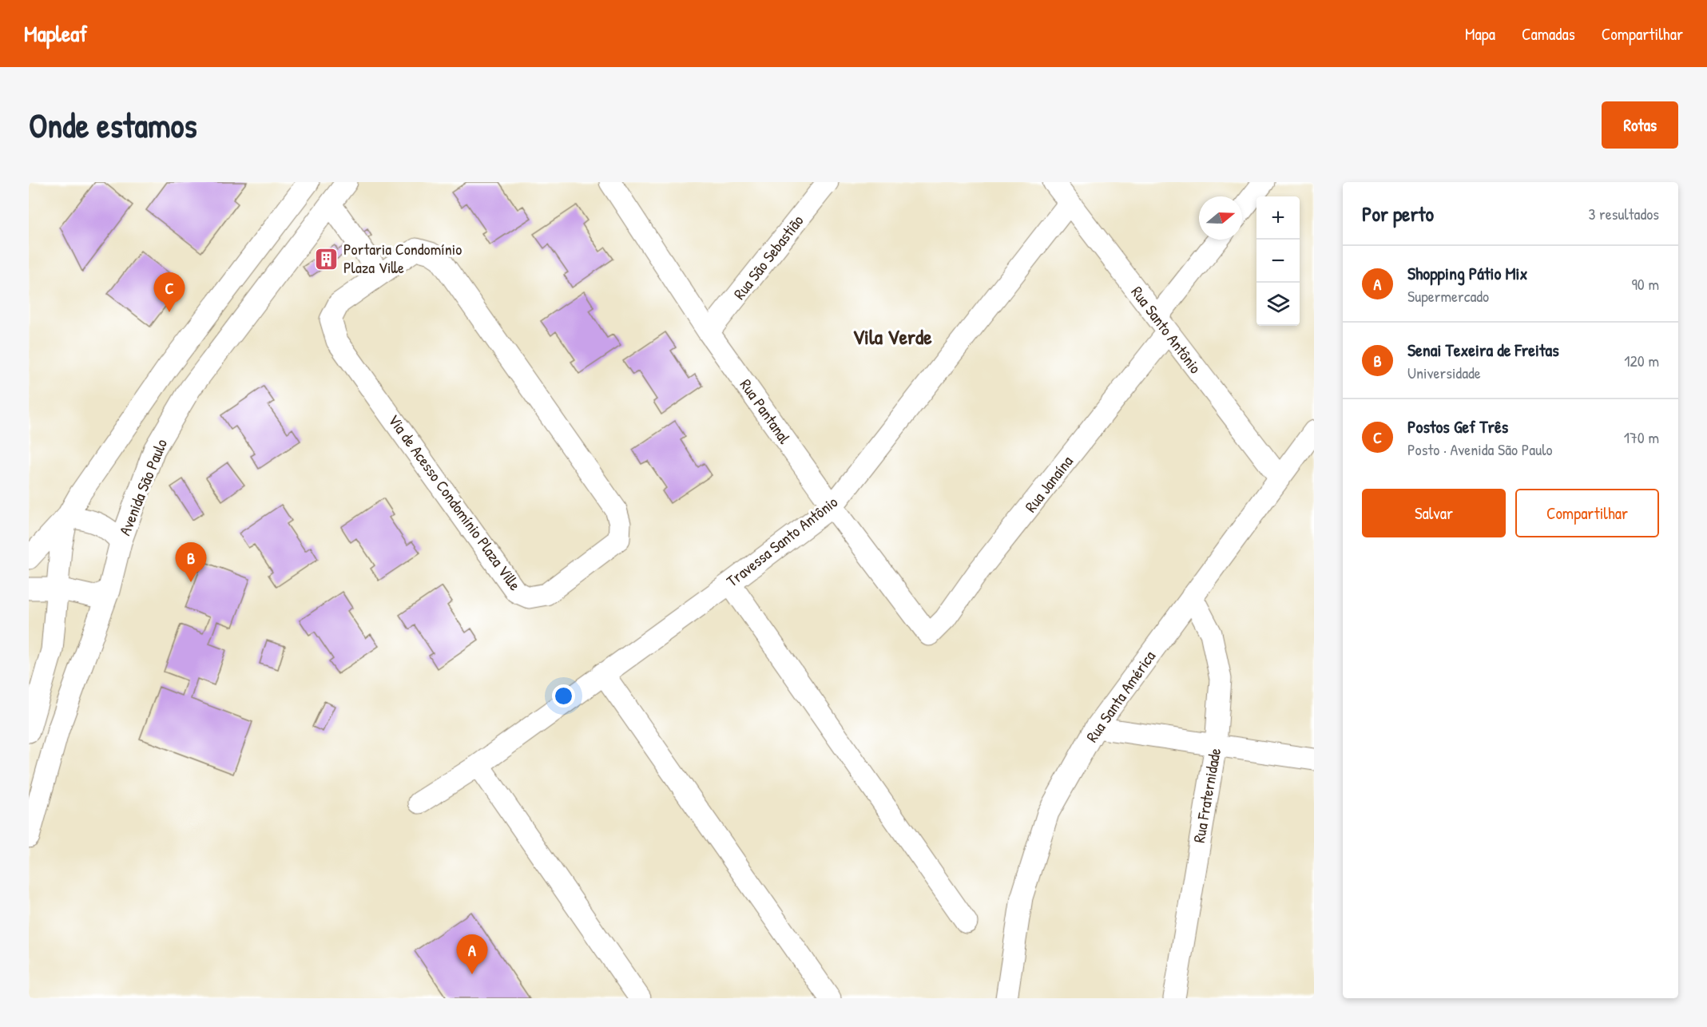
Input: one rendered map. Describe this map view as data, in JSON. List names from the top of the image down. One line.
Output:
{"streets":{"street":["Rua São Sebastião","Rua Santo Antônio","Rua Pantanal","Rua Janaína","Avenida São Paulo","Via de Acesso Condomínio Plaza Ville","Travessa Santo Antônio","Rua Santa América","Rua Fraternidade"]},"crossings":[["Rua São Sebastião","Rua Pantanal"],["Rua Santo Antônio","Rua Janaína"],["Rua Santo Antônio","Travessa Santo Antônio"],["Rua Santo Antônio","Rua Santa América"],["Rua Pantanal","Rua Janaína"],["Rua Pantanal","Travessa Santo Antônio"],["Rua Santa América","Rua Fraternidade"]],"districts":["Vila Verde"],"places":{"building":["Portaria Condomínio Plaza Ville"]},"north":"right","page":{"header":"Mapleaf","nav":["Mapa","Camadas","Compartilhar"],"buttons":["Rotas",["Salvar","Compartilhar"]],"title":"Onde estamos","heading":["Por perto","3 resultados"],"map_buttons":["+","−"],"list":[{"mark":"A","name":"Shopping Pátio Mix","note":"Supermercado","value":"90 m"},{"mark":"B","name":"Senai Texeira de Freitas","note":"Universidade","value":"120 m"},{"mark":"C","name":"Postos Gef Três","note":"Posto · Avenida São Paulo","value":"170 m"}],"pins":["C","B","A"]}}
